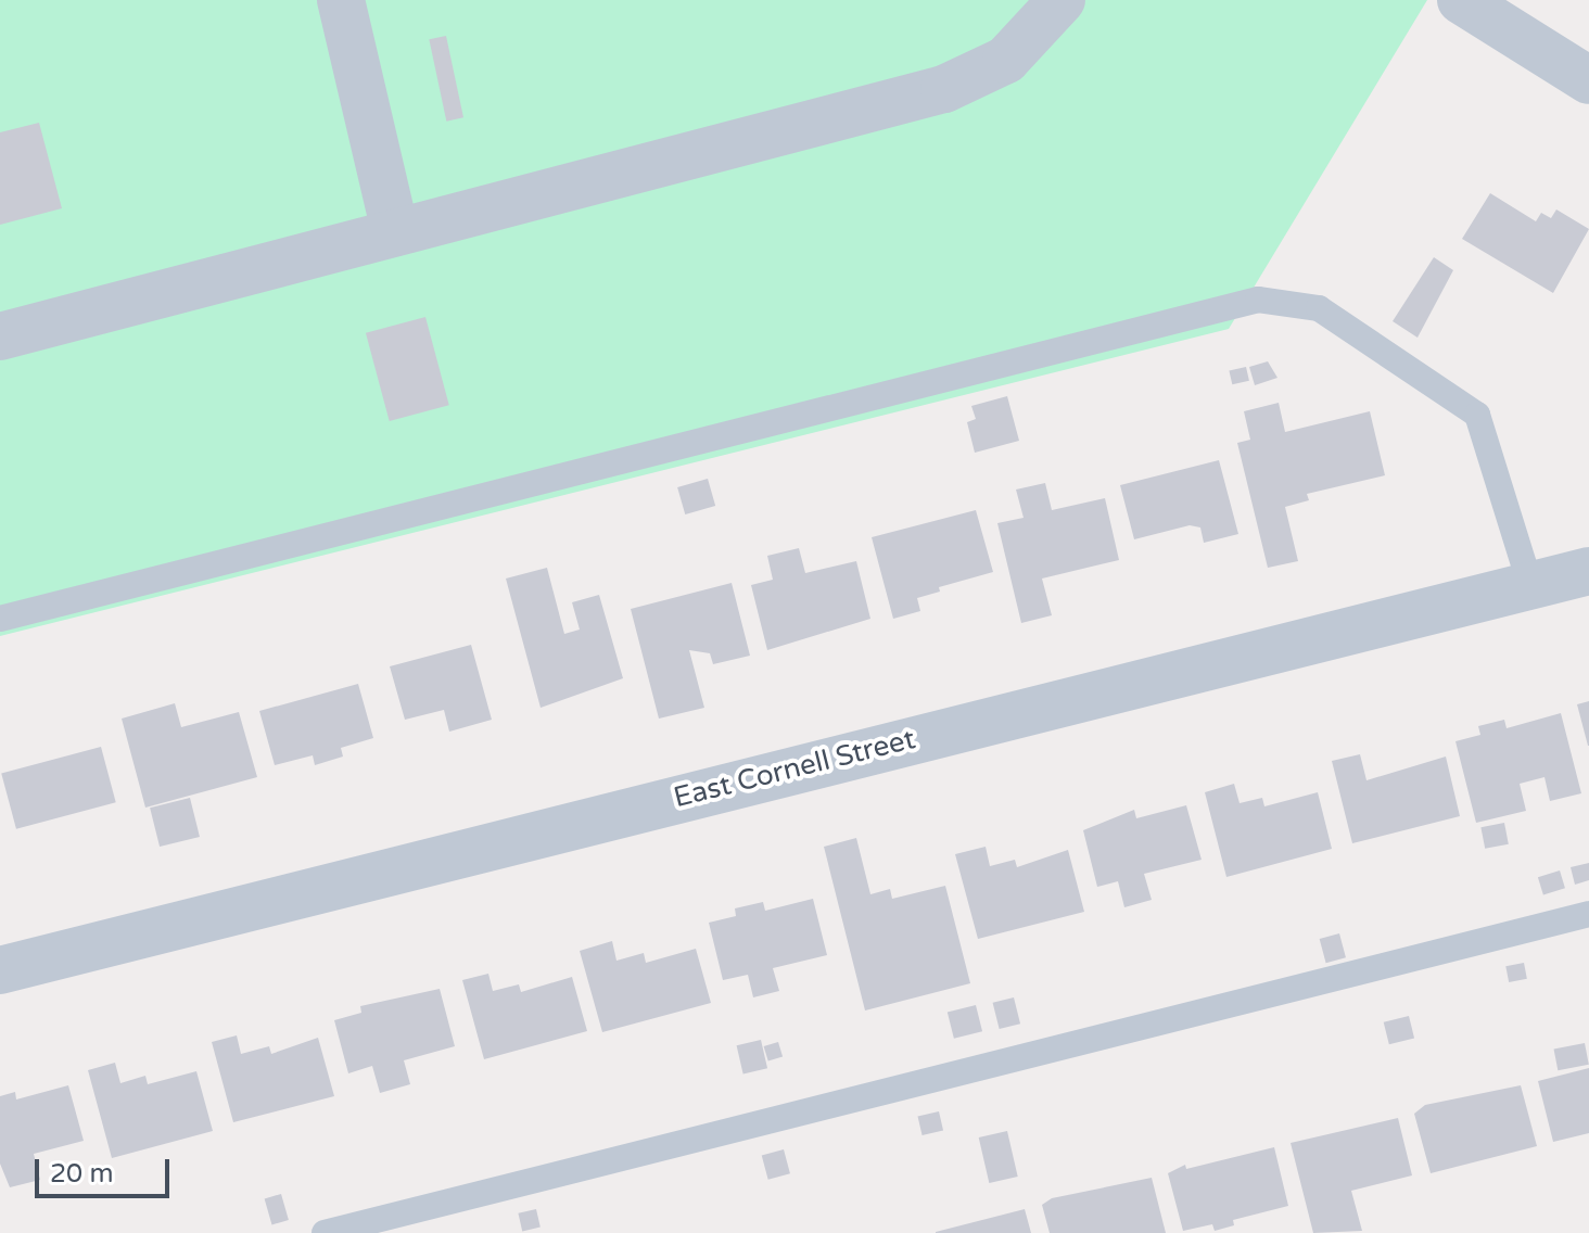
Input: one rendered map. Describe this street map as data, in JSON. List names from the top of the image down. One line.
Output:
{"streets":{"street":["East Cornell Street"]},"scale_bar":"20 m"}
